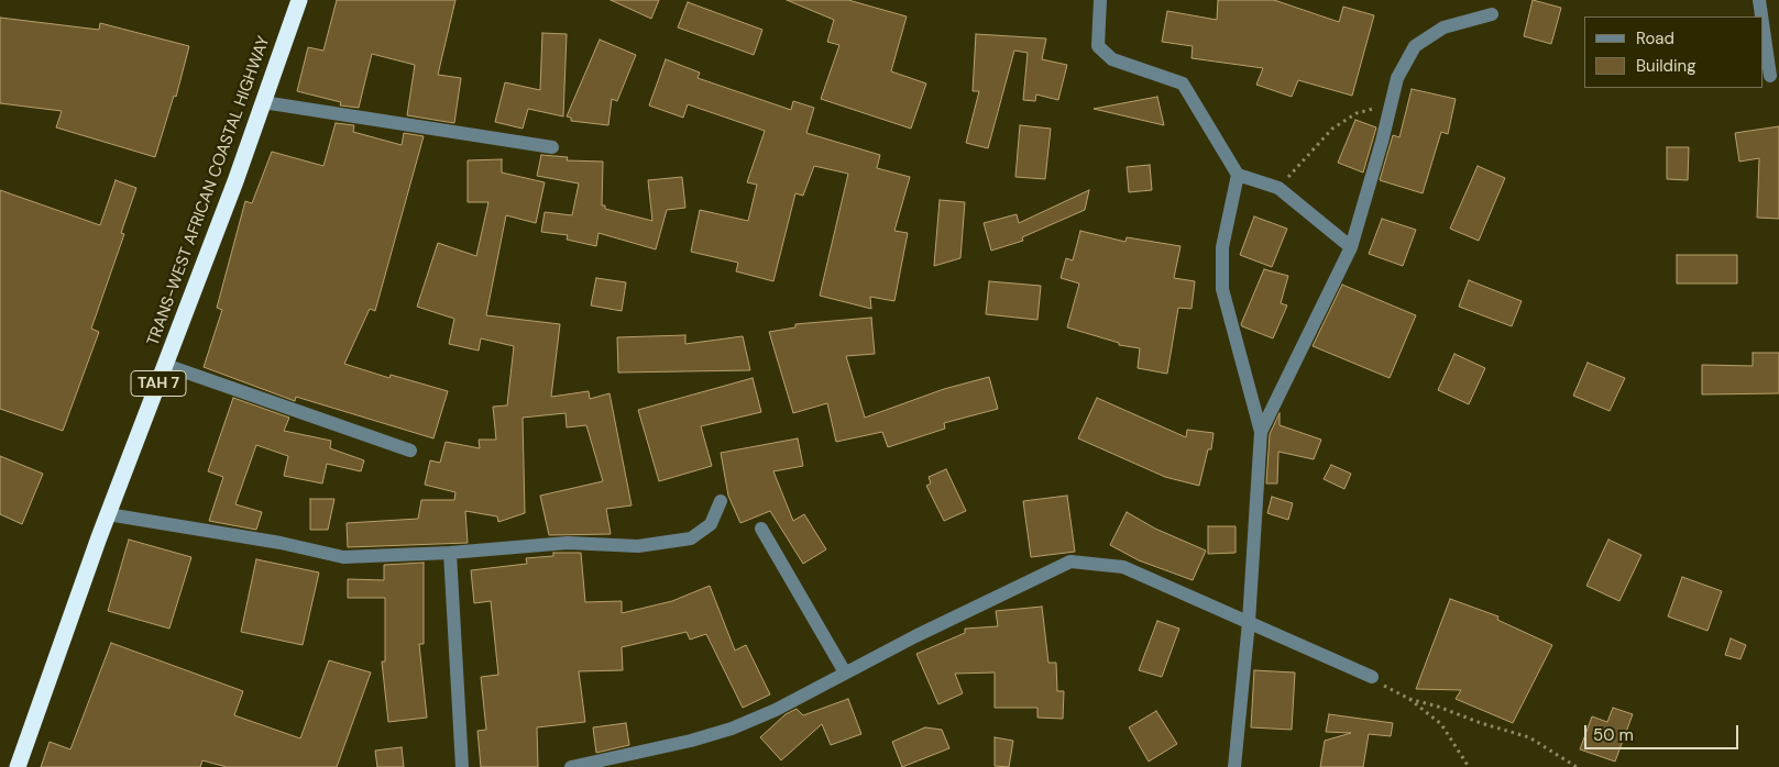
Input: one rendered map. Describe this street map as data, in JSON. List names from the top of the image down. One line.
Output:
{"streets":{"highway":["TRANS-WEST AFRICAN COASTAL HIGHWAY","TAH 7"]},"legend":["Road","Building"],"scale_bar":"50 m"}
